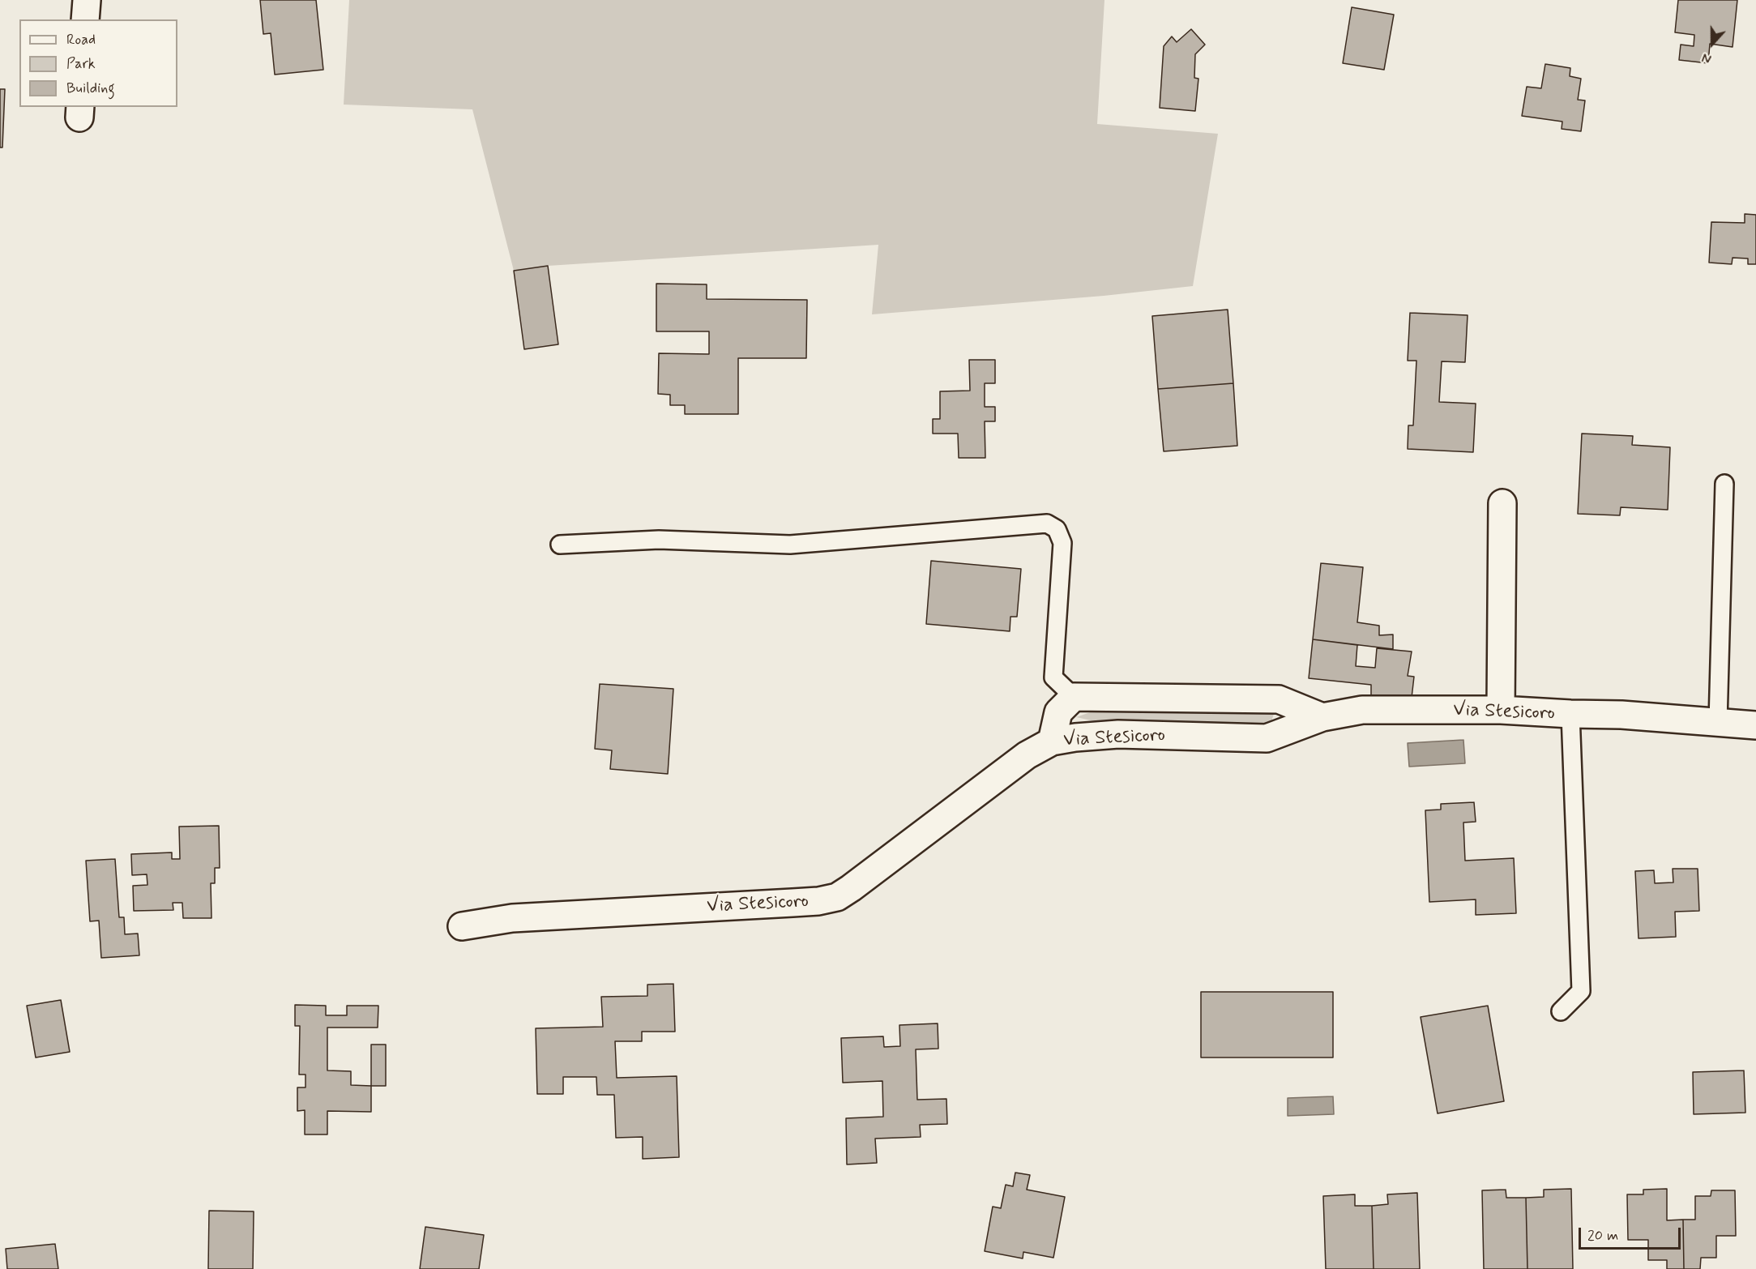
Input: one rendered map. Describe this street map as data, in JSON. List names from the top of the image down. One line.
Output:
{"streets":{"street":["Via Stesicoro"]},"legend":["Road","Park","Building"],"scale_bar":"20 m","north":"bottom"}
